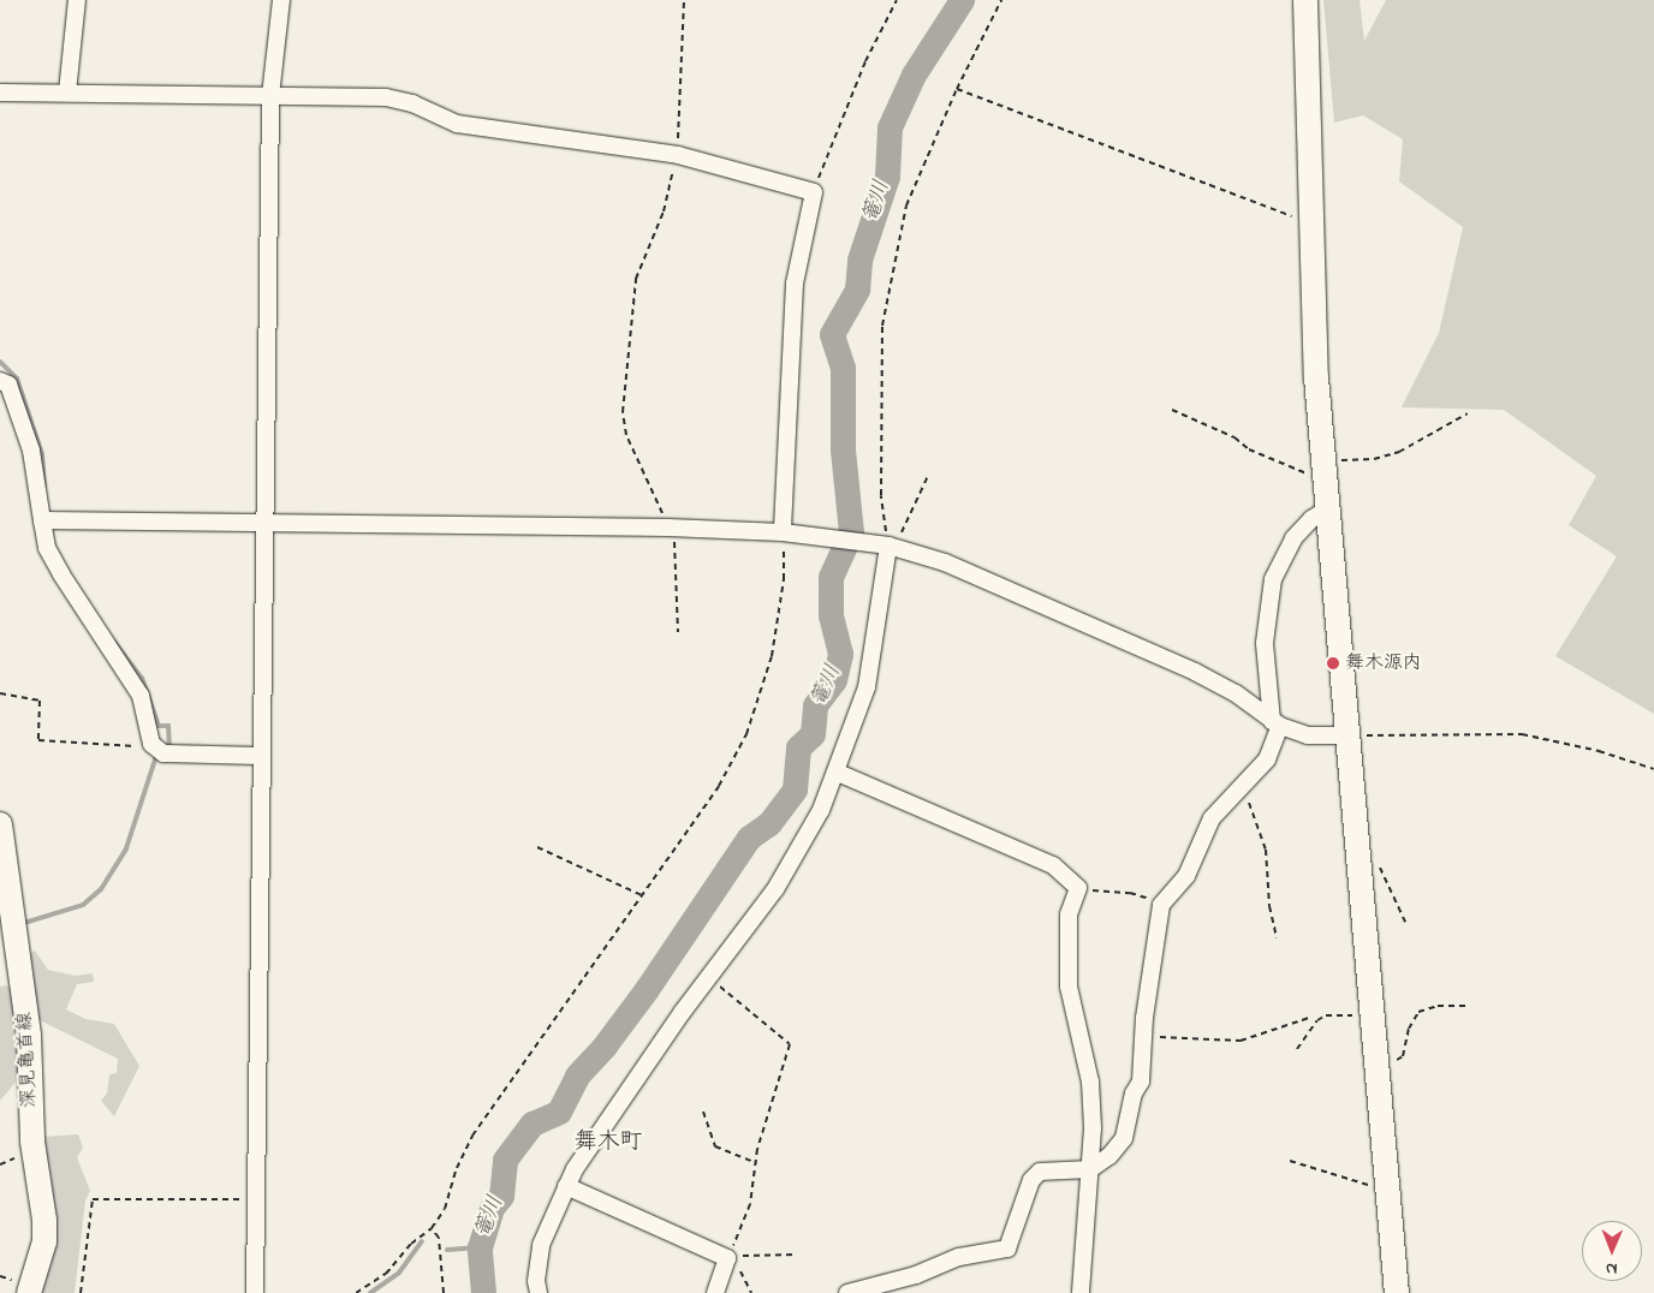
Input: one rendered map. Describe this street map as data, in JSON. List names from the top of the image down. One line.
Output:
{"streets":{"street":["深見亀首線"]},"districts":["舞木町"],"water":["篭川"],"places":["舞木源内"],"north":"bottom"}
